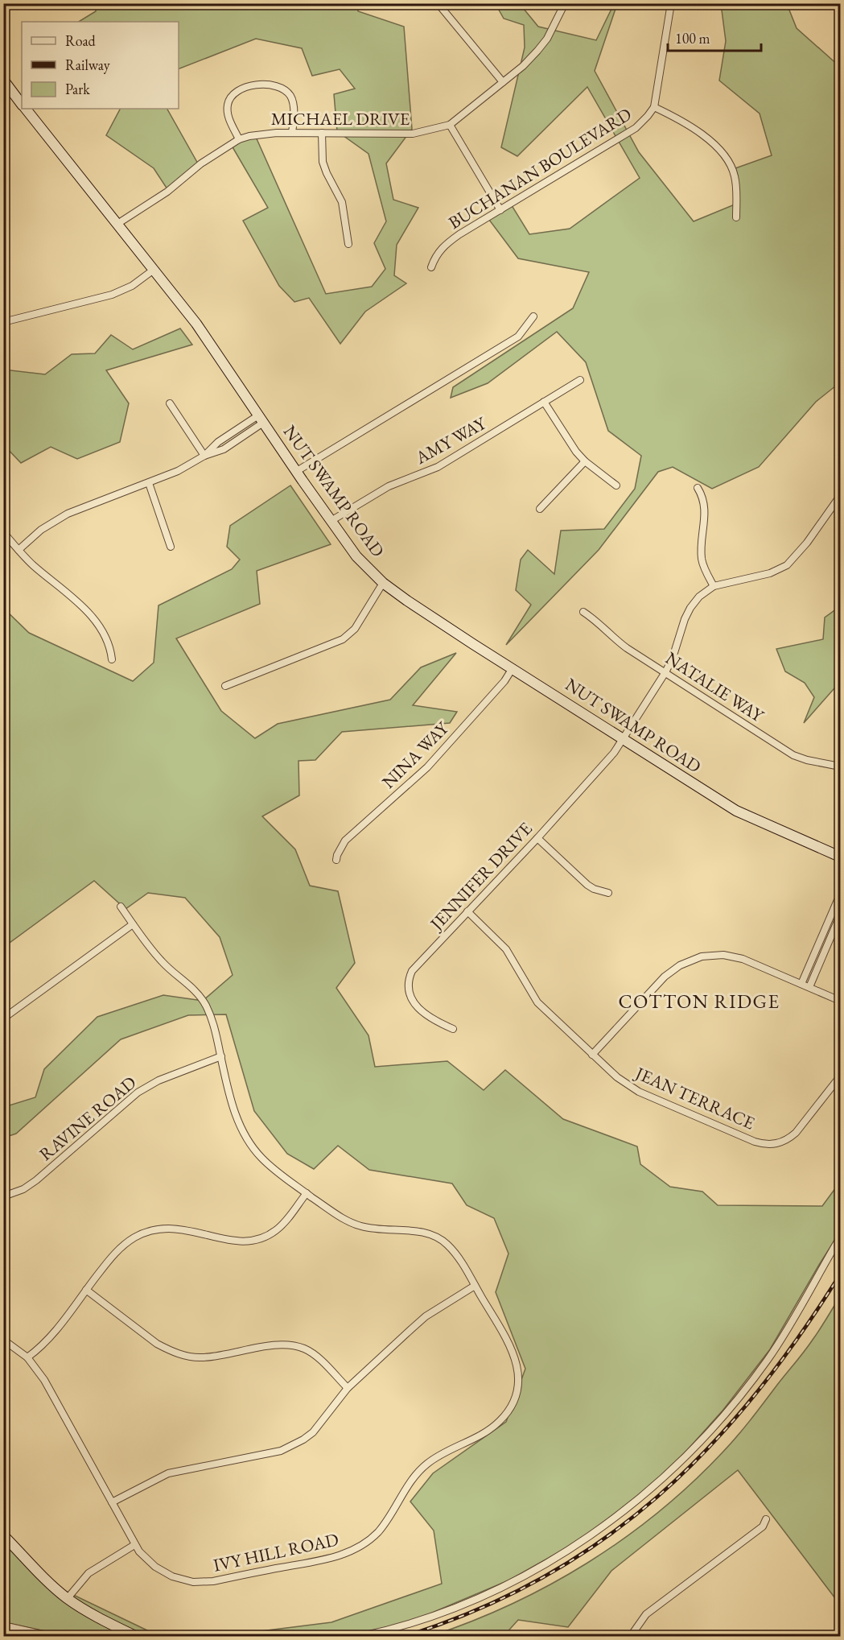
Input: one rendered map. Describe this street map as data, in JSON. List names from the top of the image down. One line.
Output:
{"streets":{"main road":["NUT SWAMP ROAD"],"street":["MICHAEL DRIVE","BUCHANAN BOULEVARD","AMY WAY","NATALIE WAY","NINA WAY","JENNIFER DRIVE","JEAN TERRACE","RAVINE ROAD","IVY HILL ROAD"]},"crossings":[["MICHAEL DRIVE","NUT SWAMP ROAD"],["AMY WAY","NUT SWAMP ROAD"],["NUT SWAMP ROAD","NINA WAY"],["NUT SWAMP ROAD","JENNIFER DRIVE"],["NATALIE WAY","JENNIFER DRIVE"],["JENNIFER DRIVE","JEAN TERRACE"],["RAVINE ROAD","IVY HILL ROAD"]],"districts":["COTTON RIDGE"],"legend":["Road","Railway","Park"],"scale_bar":"100 m"}
